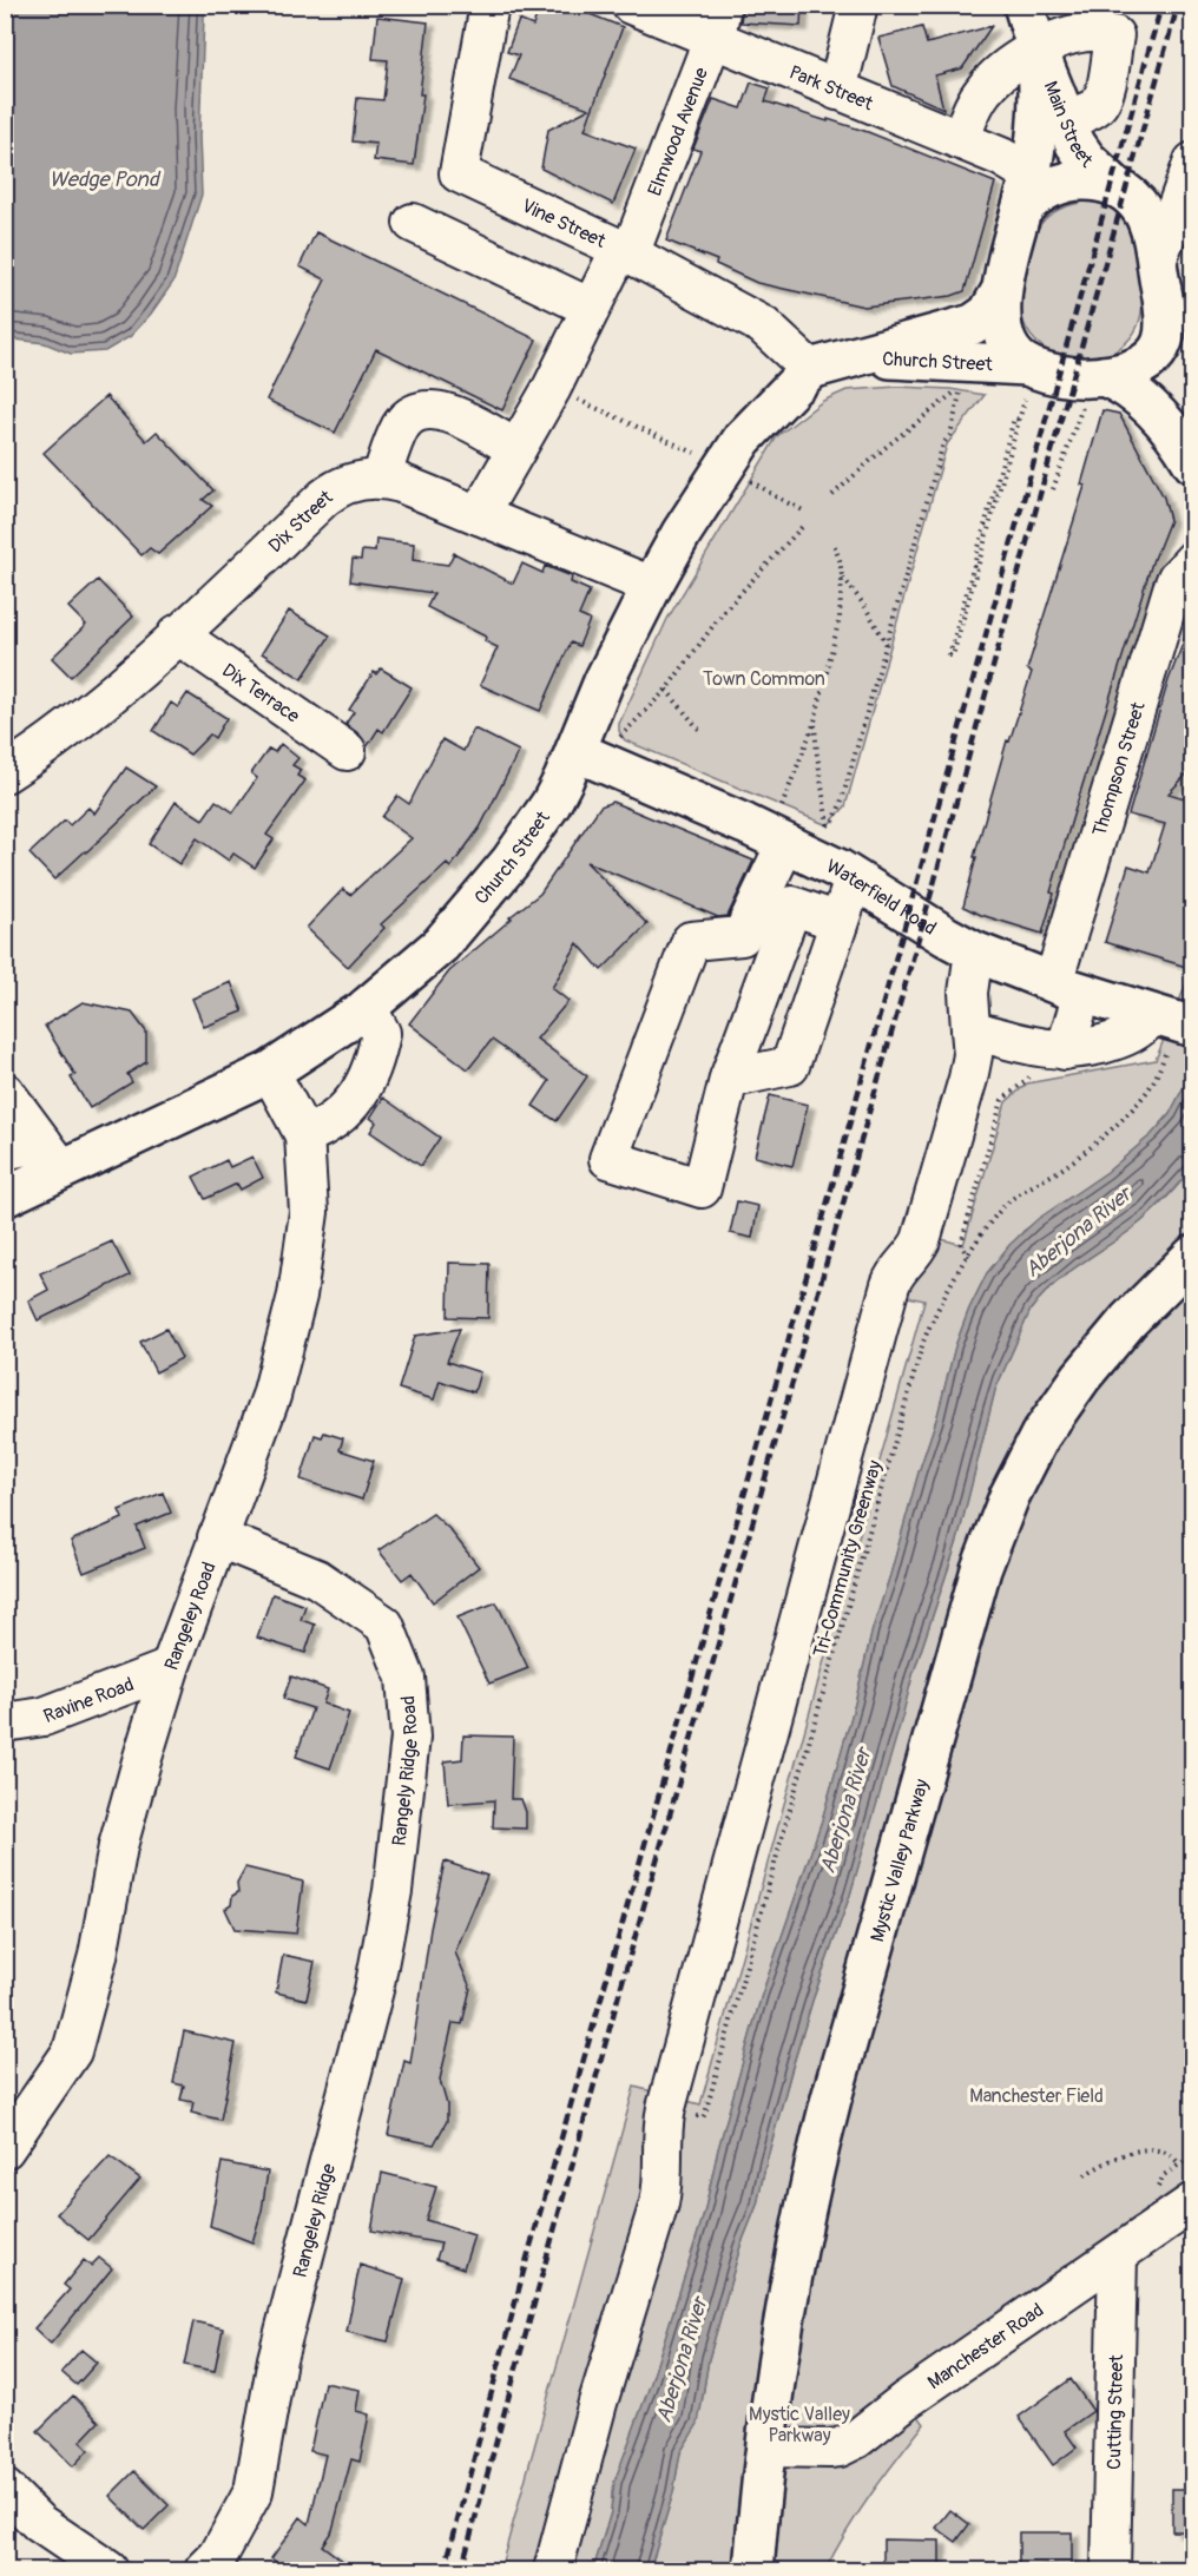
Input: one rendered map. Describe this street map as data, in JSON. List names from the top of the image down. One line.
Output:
{"streets":{"main road":["Main Street","Church Street","Waterfield Road","Mystic Valley Parkway"],"street":["Park Street","Elmwood Avenue","Vine Street","Dix Street","Dix Terrace","Thompson Street","Rangeley Road","Ravine Road","Rangely Ridge Road","Rangeley Ridge","Manchester Road","Cutting Street"],"path":["Tri-Community Greenway"]},"crossings":[["Park Street","Main Street"],["Park Street","Elmwood Avenue"],["Park Street","Church Street"],["Main Street","Church Street"],["Elmwood Avenue","Vine Street"],["Elmwood Avenue","Dix Street"],["Vine Street","Church Street"],["Church Street","Dix Street"],["Church Street","Waterfield Road"],["Church Street","Rangeley Road"],["Dix Street","Dix Terrace"],["Thompson Street","Waterfield Road"],["Rangeley Road","Ravine Road"],["Rangeley Road","Rangely Ridge Road"],["Rangely Ridge Road","Rangeley Ridge"],["Mystic Valley Parkway","Manchester Road"],["Manchester Road","Cutting Street"]],"water":["Wedge Pond","Aberjona River"],"parks":["Town Common","Manchester Field","Mystic Valley Parkway"]}
